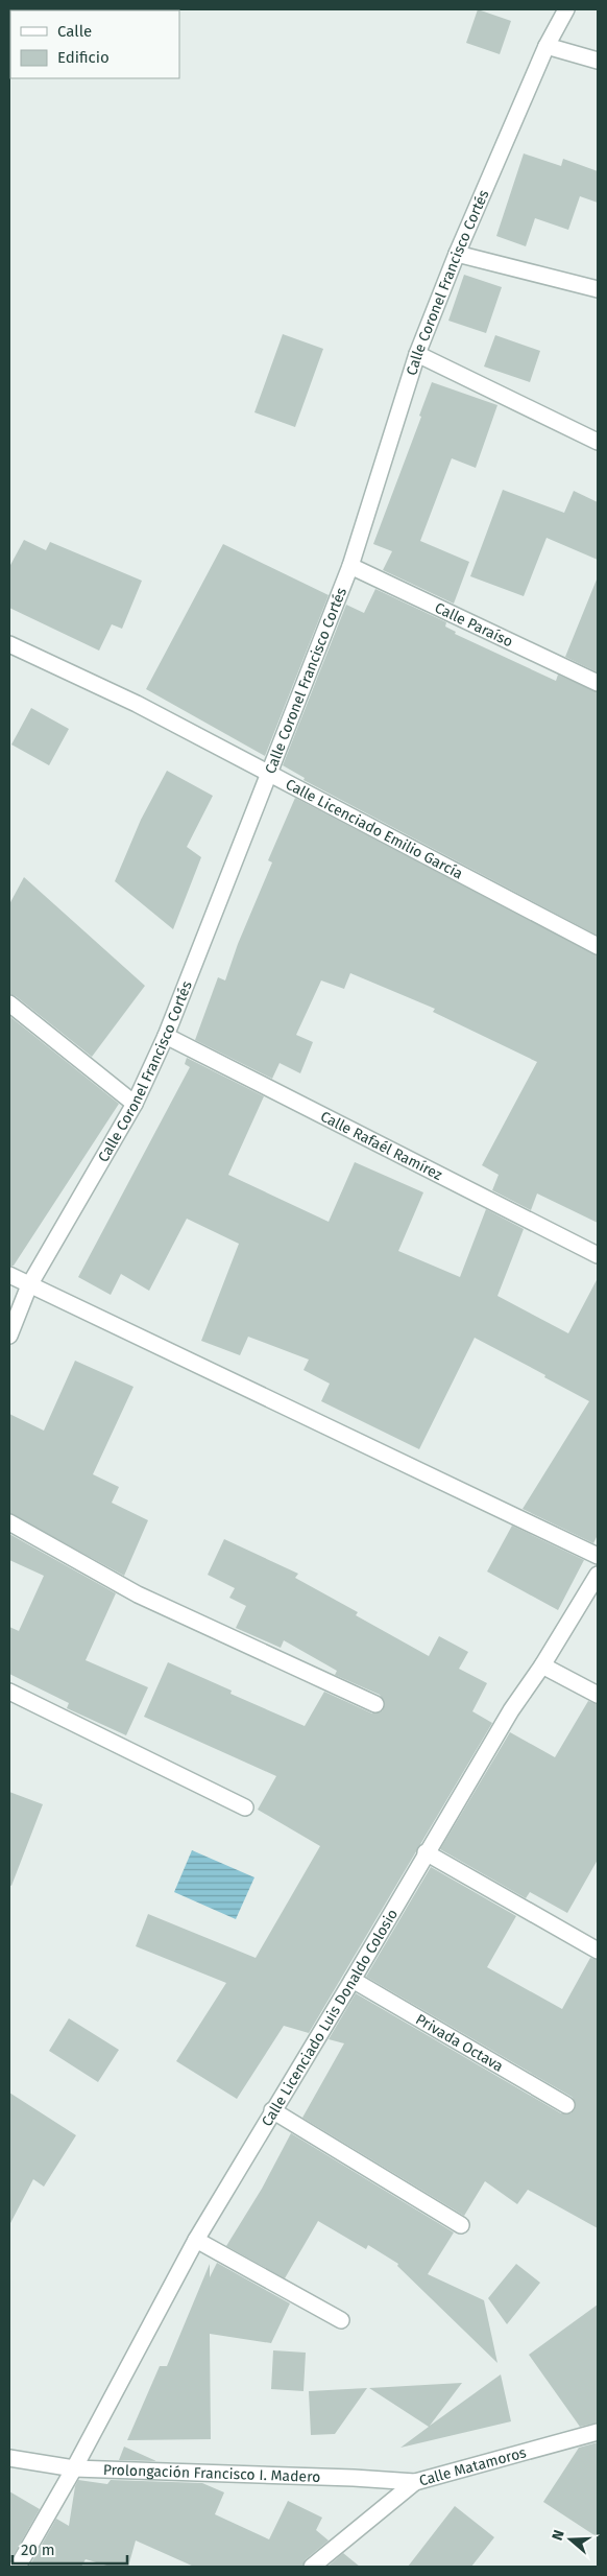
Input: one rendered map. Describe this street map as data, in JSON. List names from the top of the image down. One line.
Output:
{"streets":{"street":["Calle Coronel Francisco Cortés","Calle Paraíso","Calle Licenciado Emilio García","Calle Rafaél Ramírez","Calle Licenciado Luis Donaldo Colosio","Privada Octava","Calle Matamoros","Prolongación Francisco I. Madero"]},"crossings":[["Calle Coronel Francisco Cortés","Calle Paraíso"],["Calle Coronel Francisco Cortés","Calle Licenciado Emilio García"],["Calle Coronel Francisco Cortés","Calle Rafaél Ramírez"],["Calle Licenciado Luis Donaldo Colosio","Privada Octava"],["Calle Licenciado Luis Donaldo Colosio","Prolongación Francisco I. Madero"],["Calle Matamoros","Prolongación Francisco I. Madero"]],"legend":["Calle","Edificio"],"scale_bar":"20 m","north":"left"}
